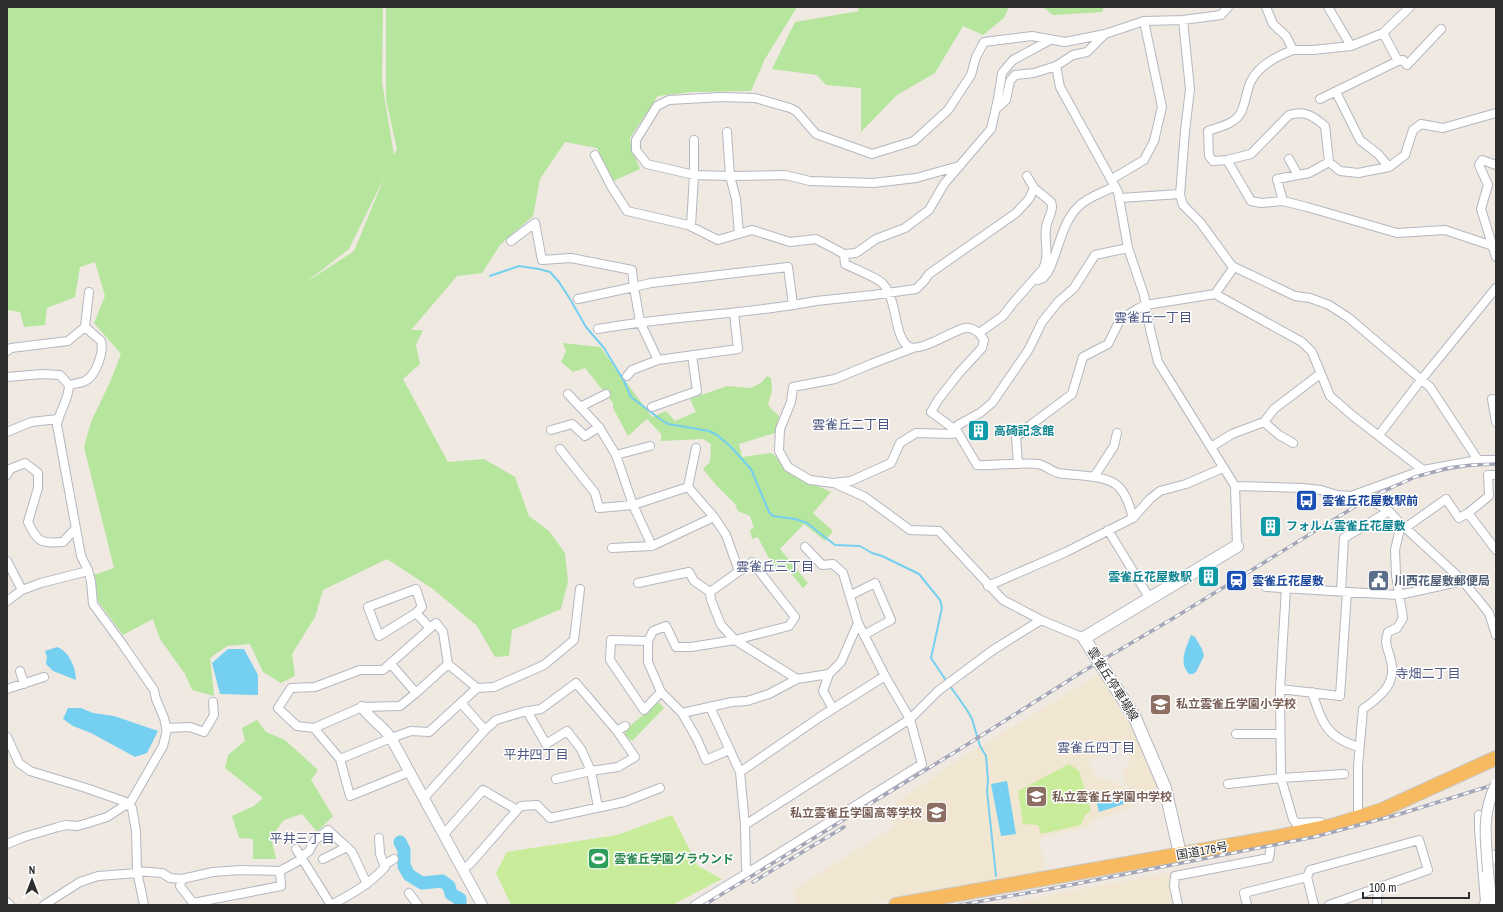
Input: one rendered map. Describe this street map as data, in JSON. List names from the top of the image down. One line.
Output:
{"streets":{"highway":["国道176号"],"main road":["雲雀丘停車場線"]},"crossings":[["雲雀丘停車場線","国道176号"]],"districts":["雲雀丘一丁目","雲雀丘二丁目","雲雀丘三丁目","寺畑二丁目","雲雀丘四丁目","平井四丁目","平井三丁目"],"places":{"building":["高碕記念館","フォルム雲雀丘花屋敷","雲雀丘花屋敷駅"],"bus stop":["雲雀丘花屋敷駅前"],"station":["雲雀丘花屋敷"],"public building":["川西花屋敷郵便局"],"school or university":["私立雲雀丘学園小学校","私立雲雀丘学園中学校","私立雲雀丘学園高等学校"],"sports":["雲雀丘学園グラウンド"]},"scale_bar":"100 m","north":"top"}
